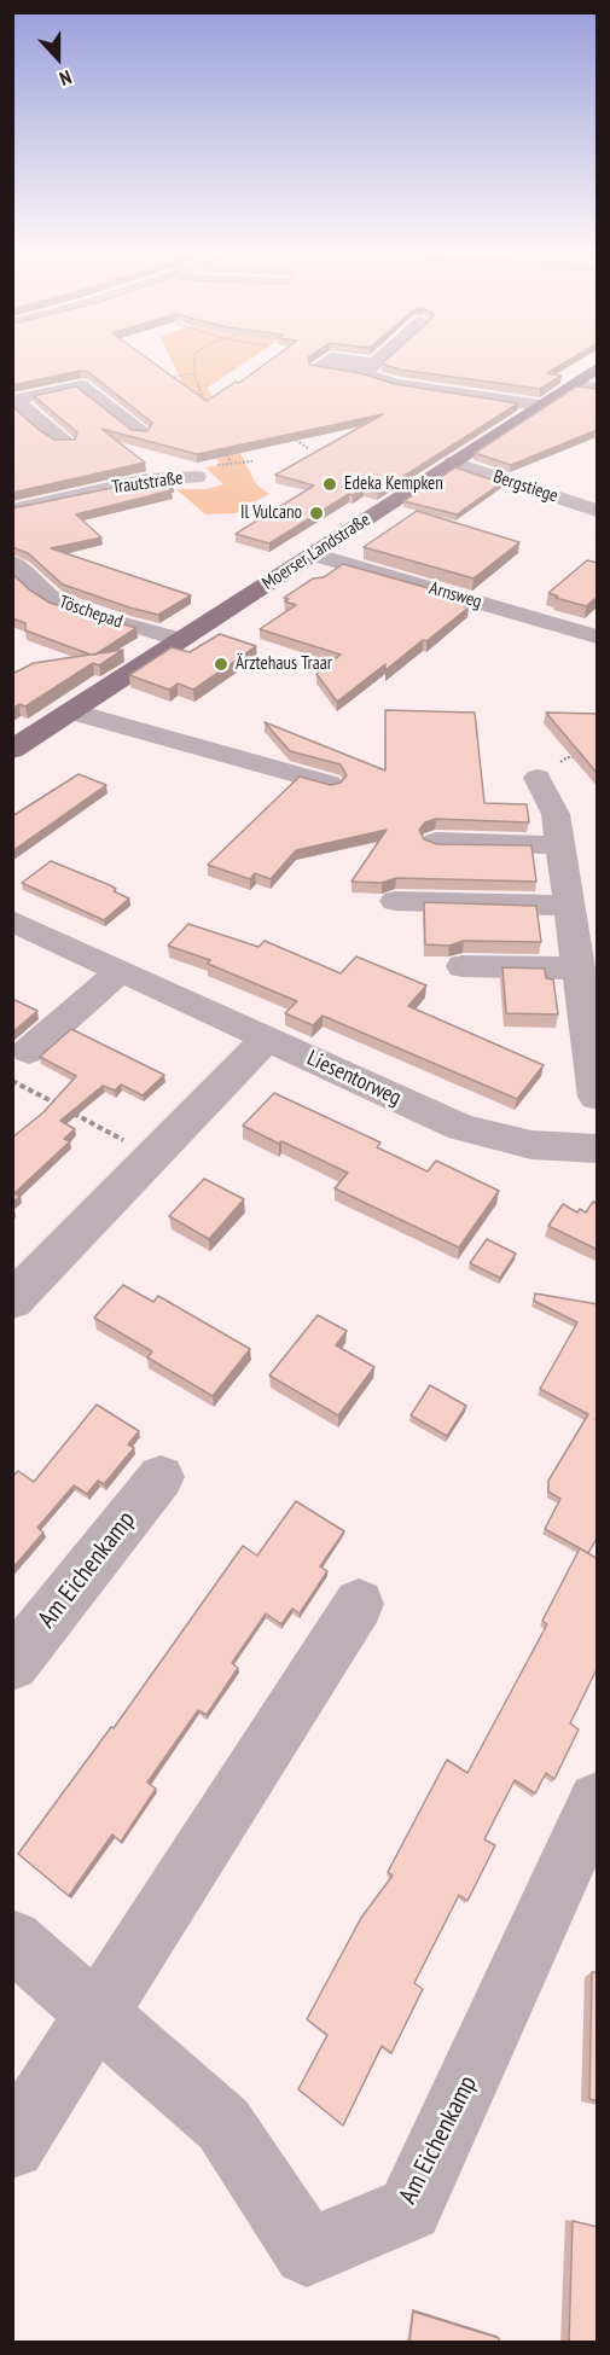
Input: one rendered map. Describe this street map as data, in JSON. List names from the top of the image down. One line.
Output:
{"streets":{"main road":["Moerser Landstraße"],"street":["Trautstraße","Bergstiege","Arnsweg","Töschepad","Liesentorweg","Am Eichenkamp"]},"crossings":[["Bergstiege","Moerser Landstraße"],["Moerser Landstraße","Arnsweg"],["Moerser Landstraße","Töschepad"]],"places":["Edeka Kempken","Il Vulcano","Ärztehaus Traar"],"north":"bottom"}
